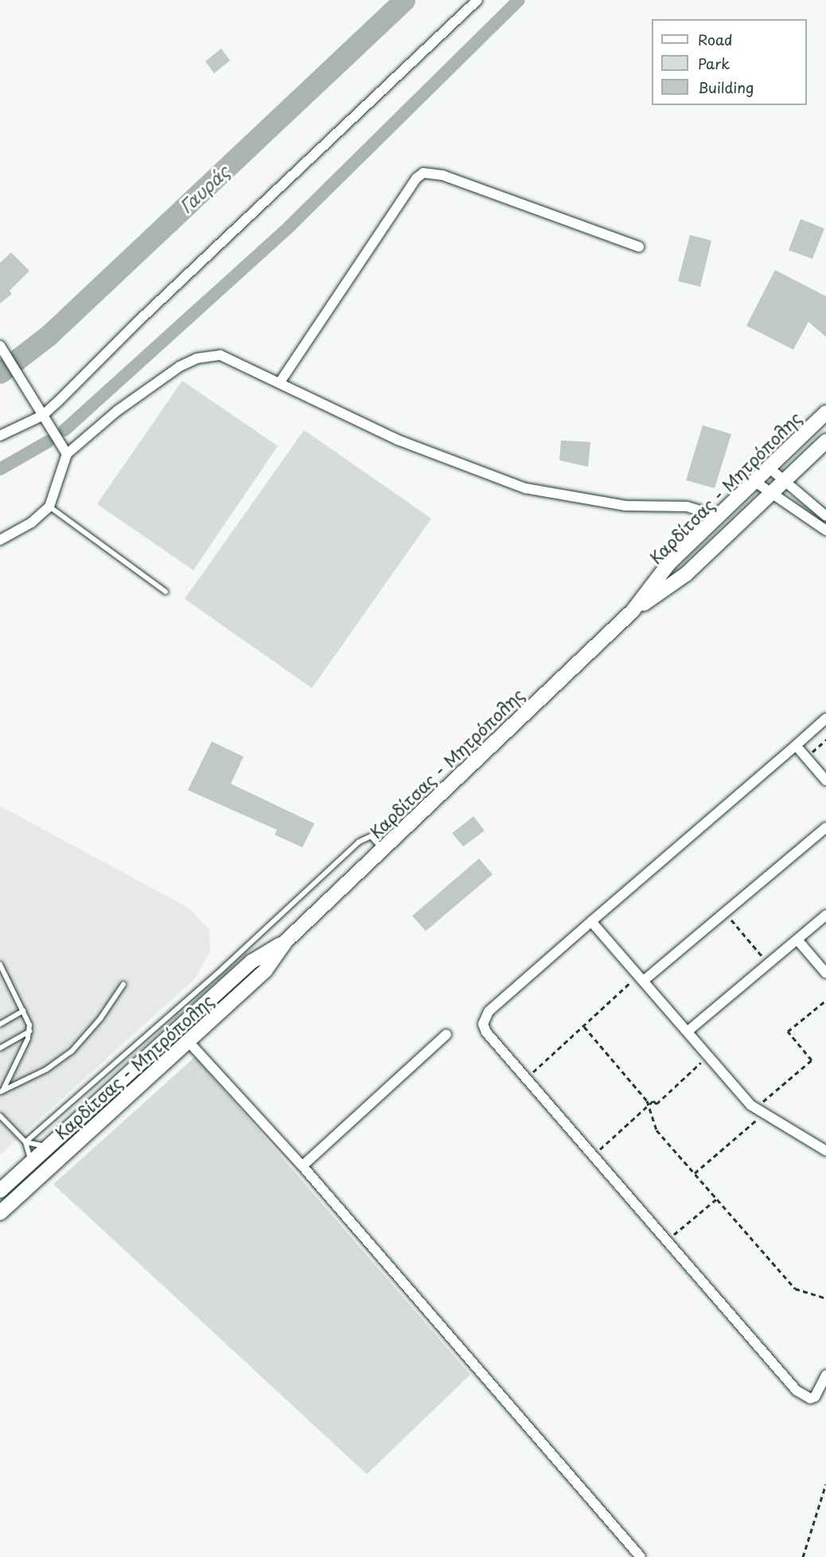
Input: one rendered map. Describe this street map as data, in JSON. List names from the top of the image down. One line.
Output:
{"streets":{"main road":["Καρδίτσας - Μητρόπολης"]},"water":["Γαυράς"],"legend":["Road","Park","Building"]}
